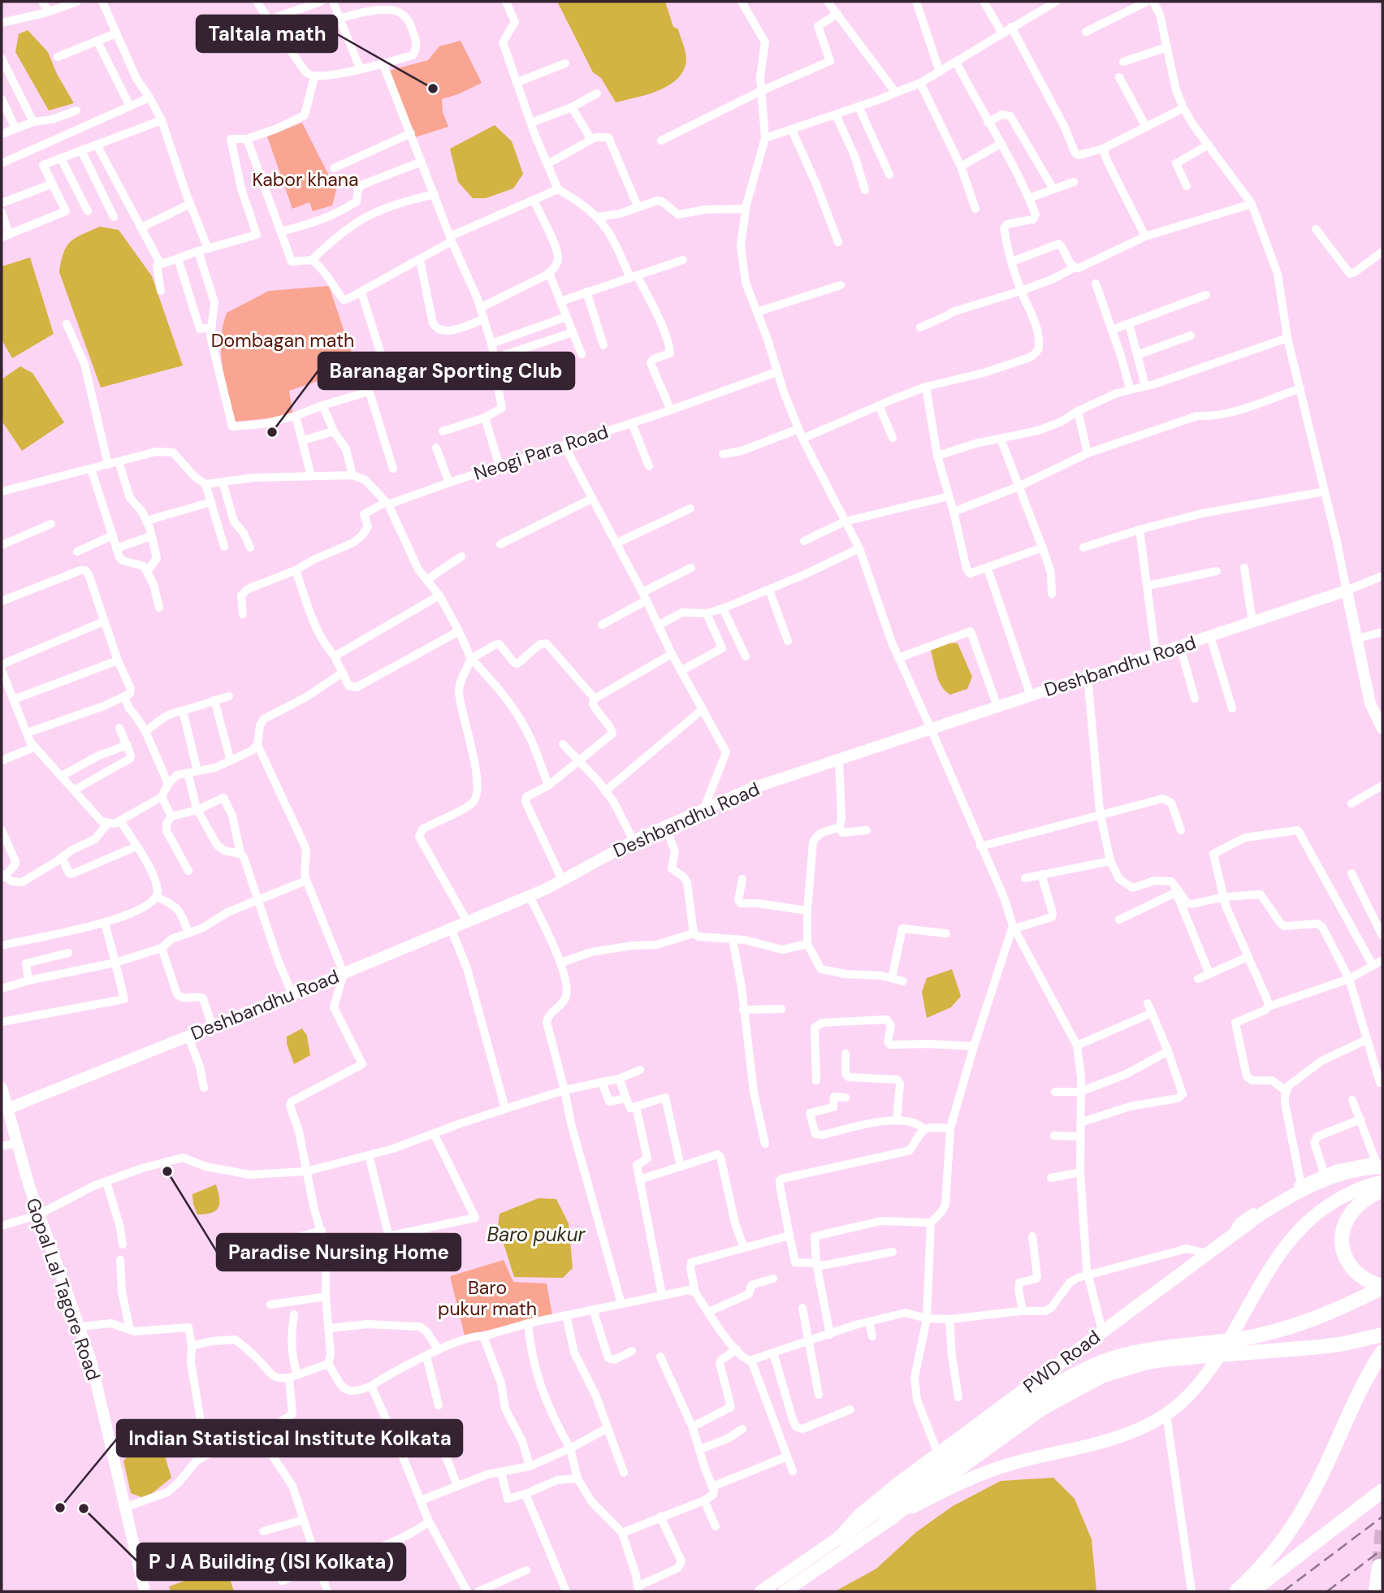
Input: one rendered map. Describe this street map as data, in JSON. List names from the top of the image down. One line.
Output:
{"streets":{"main road":["PWD Road"],"street":["Neogi Para Road","Deshbandhu Road","Gopal Lal Tagore Road"]},"crossings":[["Deshbandhu Road","Gopal Lal Tagore Road"]],"water":["Baro pukur"],"parks":["Kabor khana","Dombagan math","Baro pukur math"],"places":["Taltala math","Baranagar Sporting Club","Paradise Nursing Home","Indian Statistical Institute Kolkata","P J A Building (ISI Kolkata)"]}
